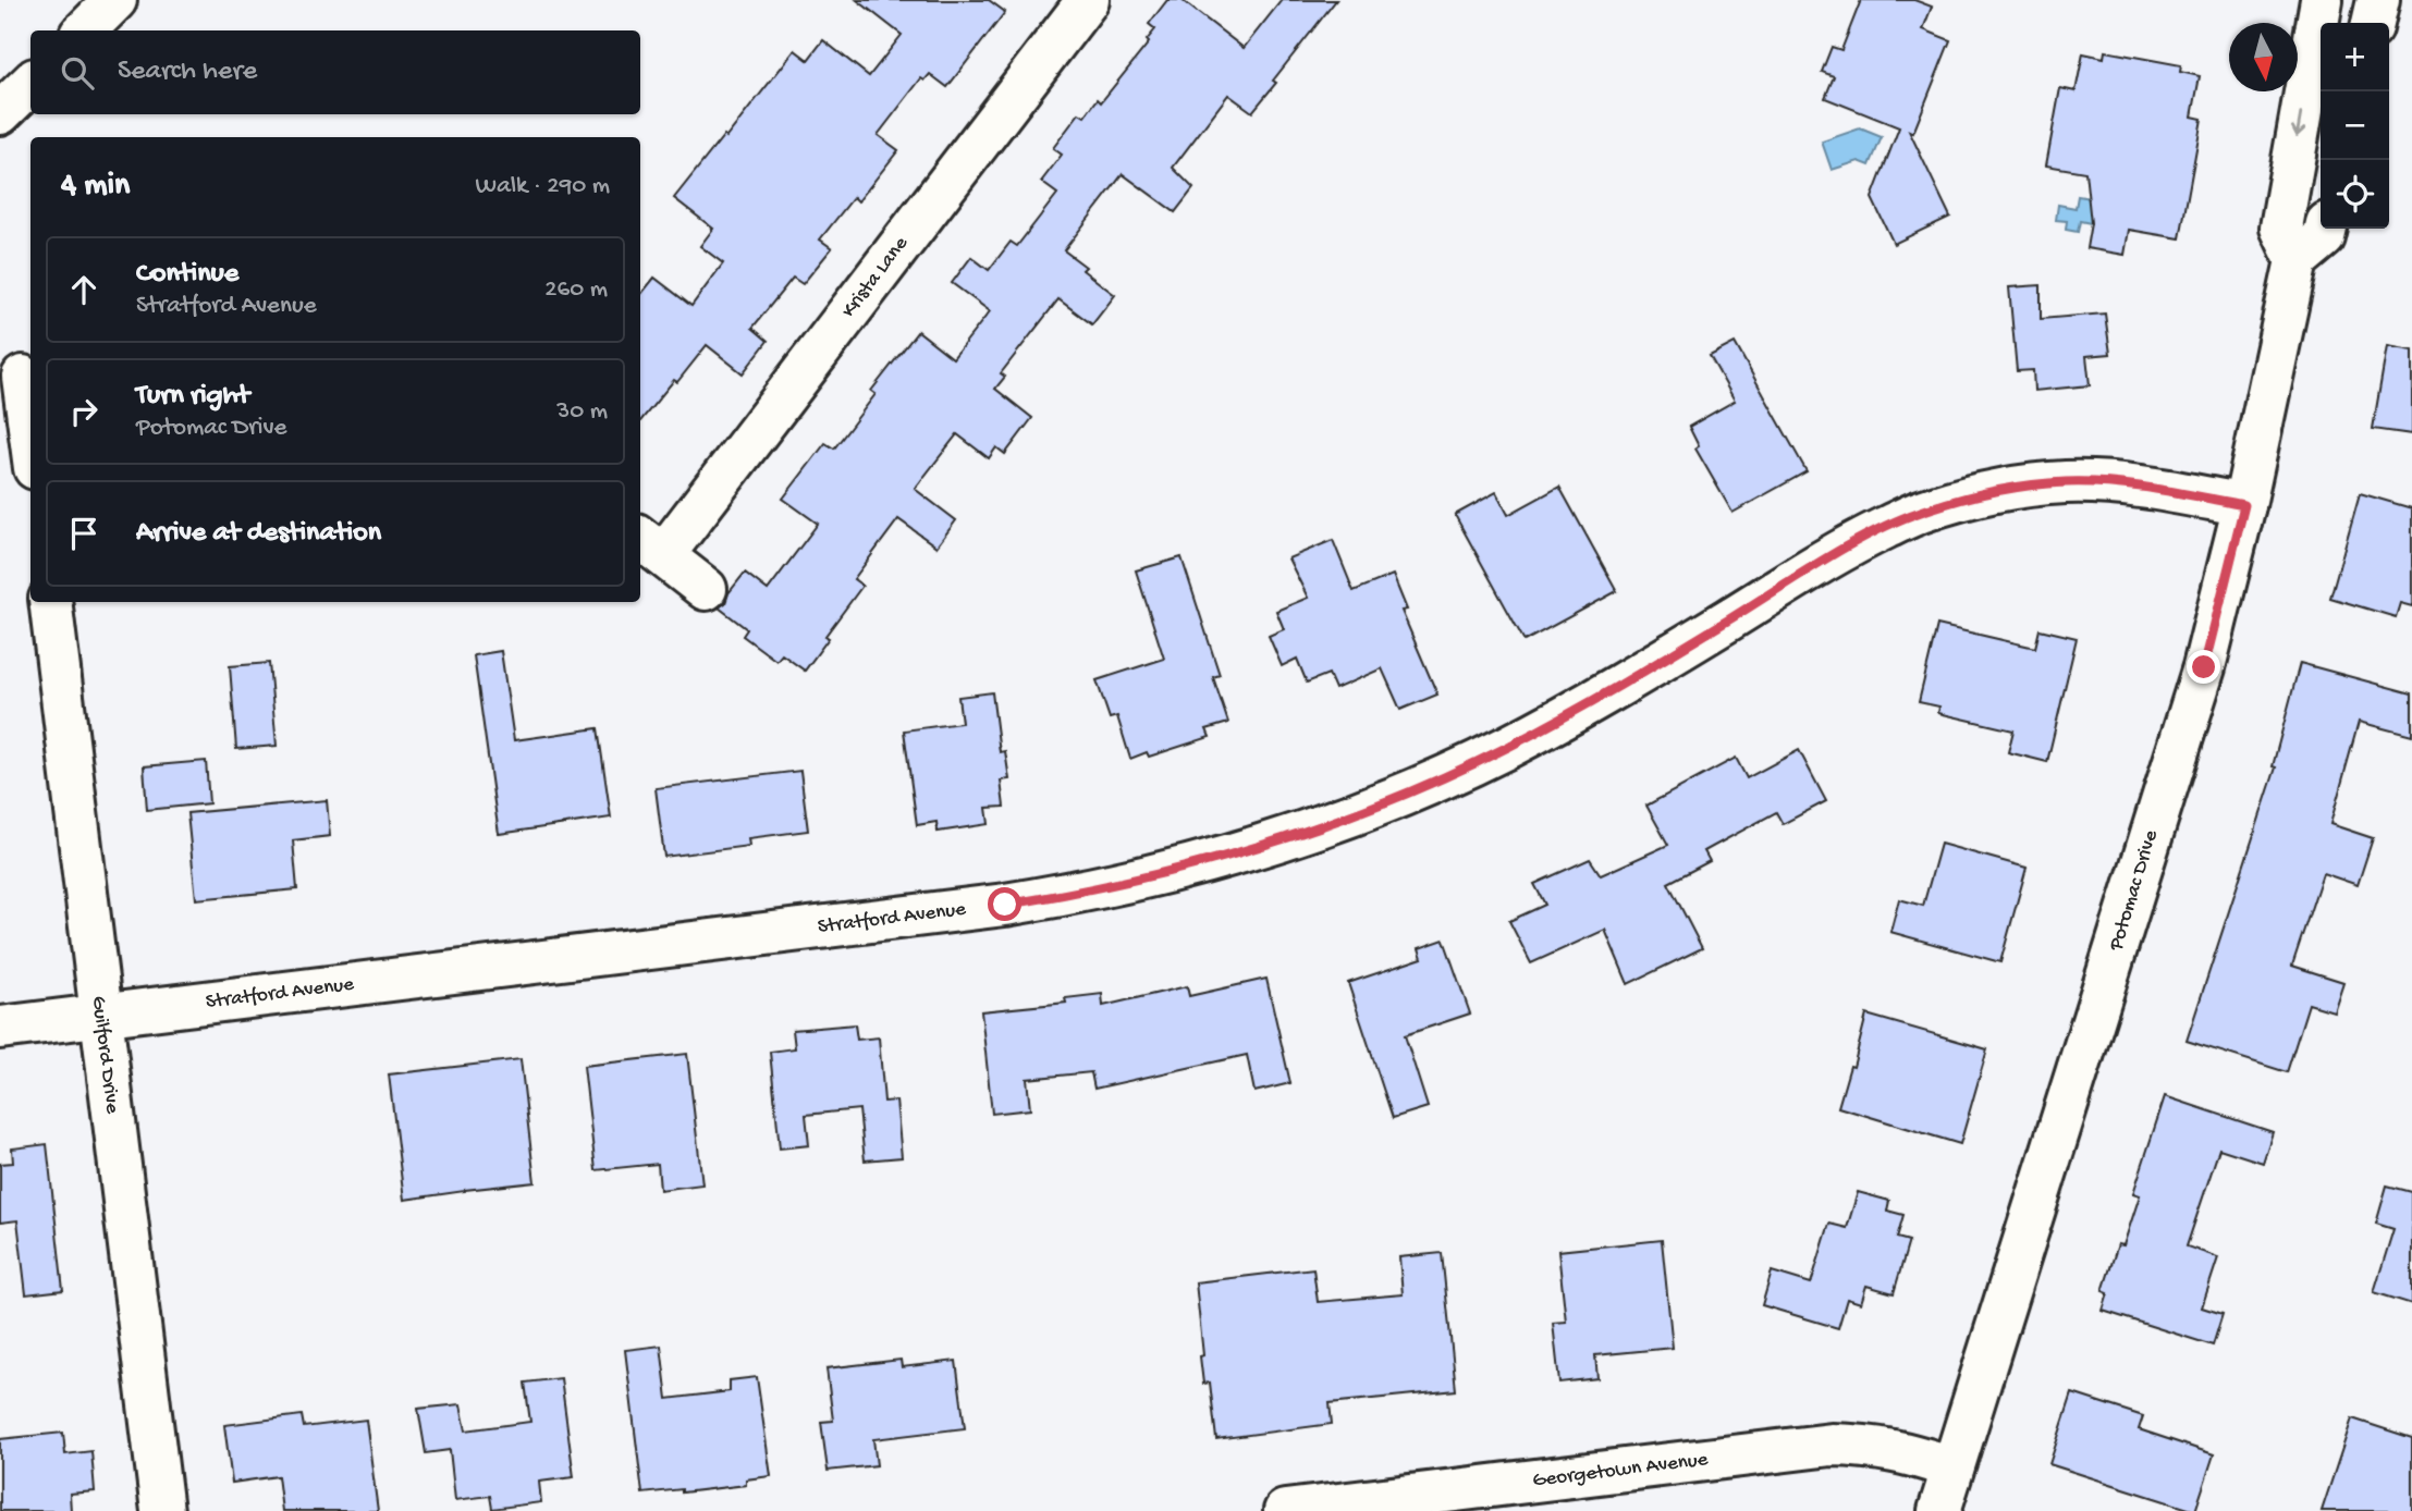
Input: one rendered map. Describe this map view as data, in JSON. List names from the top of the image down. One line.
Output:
{"streets":{"street":["Krista Lane","Potomac Drive","Stratford Avenue","Guilford Drive","Georgetown Avenue"]},"crossings":[["Potomac Drive","Stratford Avenue"],["Potomac Drive","Georgetown Avenue"],["Stratford Avenue","Guilford Drive"]],"north":"bottom","page":{"map_buttons":["+","−"],"search":"Search here","heading":["4 min","Walk · 290 m"],"list":[["Continue","Stratford Avenue","260 m"],["Turn right","Potomac Drive","30 m"],"Arrive at destination"]}}
